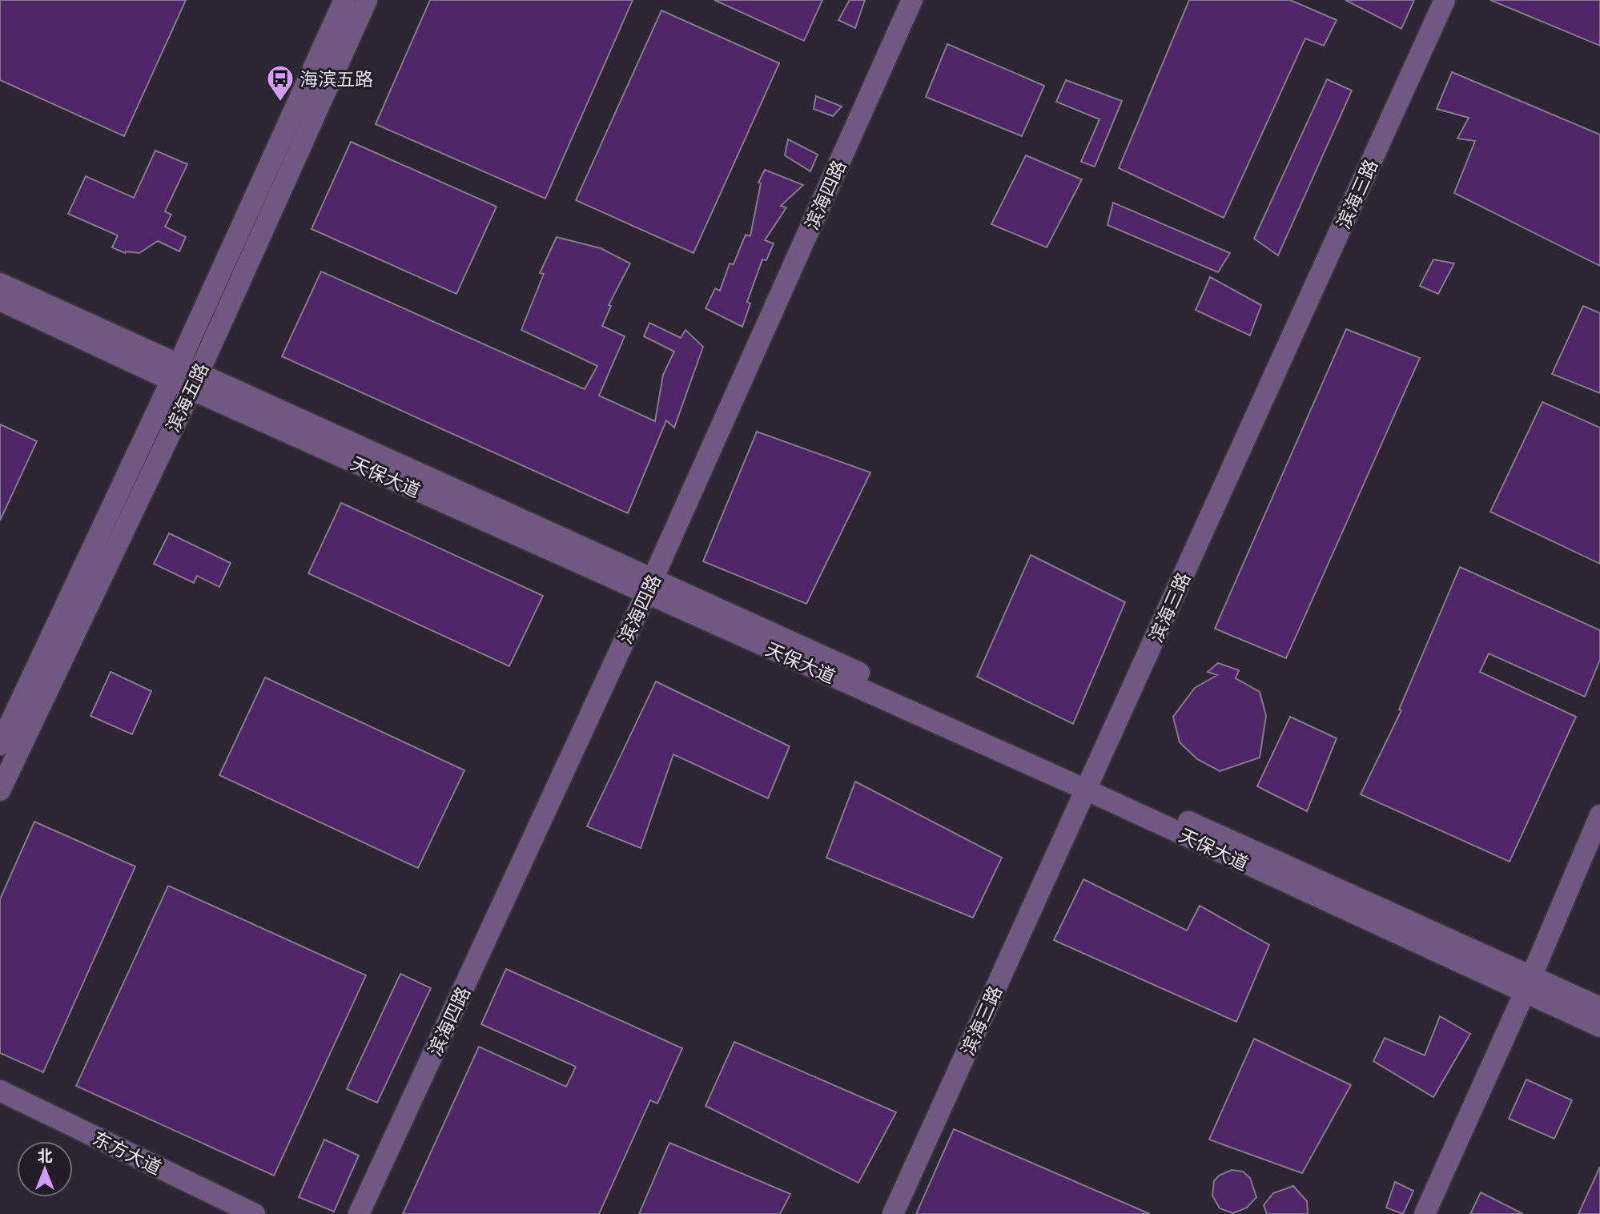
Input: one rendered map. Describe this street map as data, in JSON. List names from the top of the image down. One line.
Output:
{"streets":{"street":["滨海三路","滨海四路","滨海五路","天保大道","东方大道"]},"crossings":[["滨海三路","天保大道"],["滨海四路","天保大道"],["滨海五路","天保大道"]],"places":{"bus stop":["海滨五路"]},"north":"top"}
